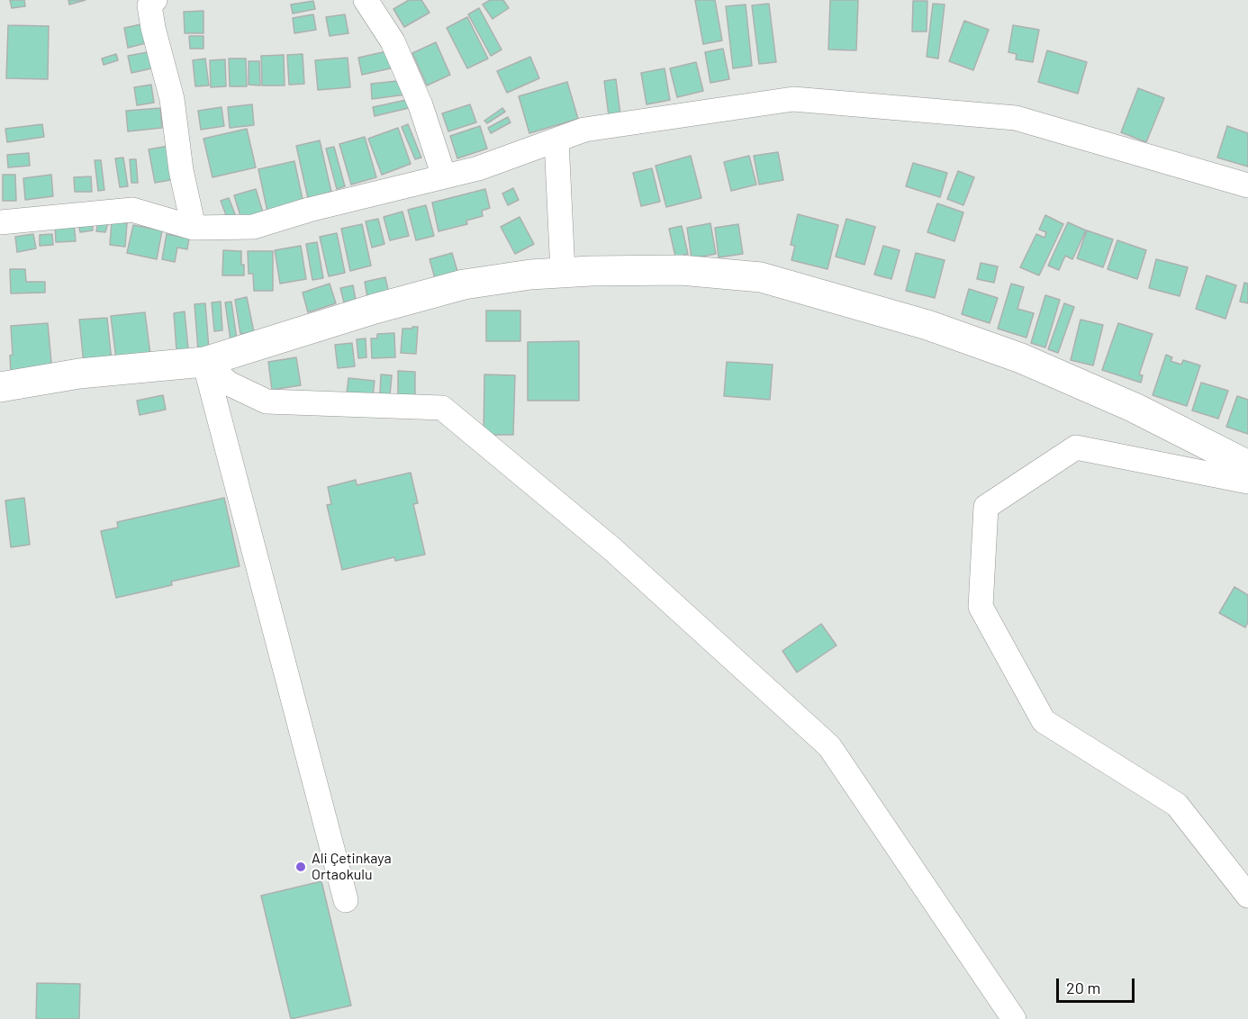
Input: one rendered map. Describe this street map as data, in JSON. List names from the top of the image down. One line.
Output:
{"places":["Ali Çetinkaya Ortaokulu"],"scale_bar":"20 m"}
